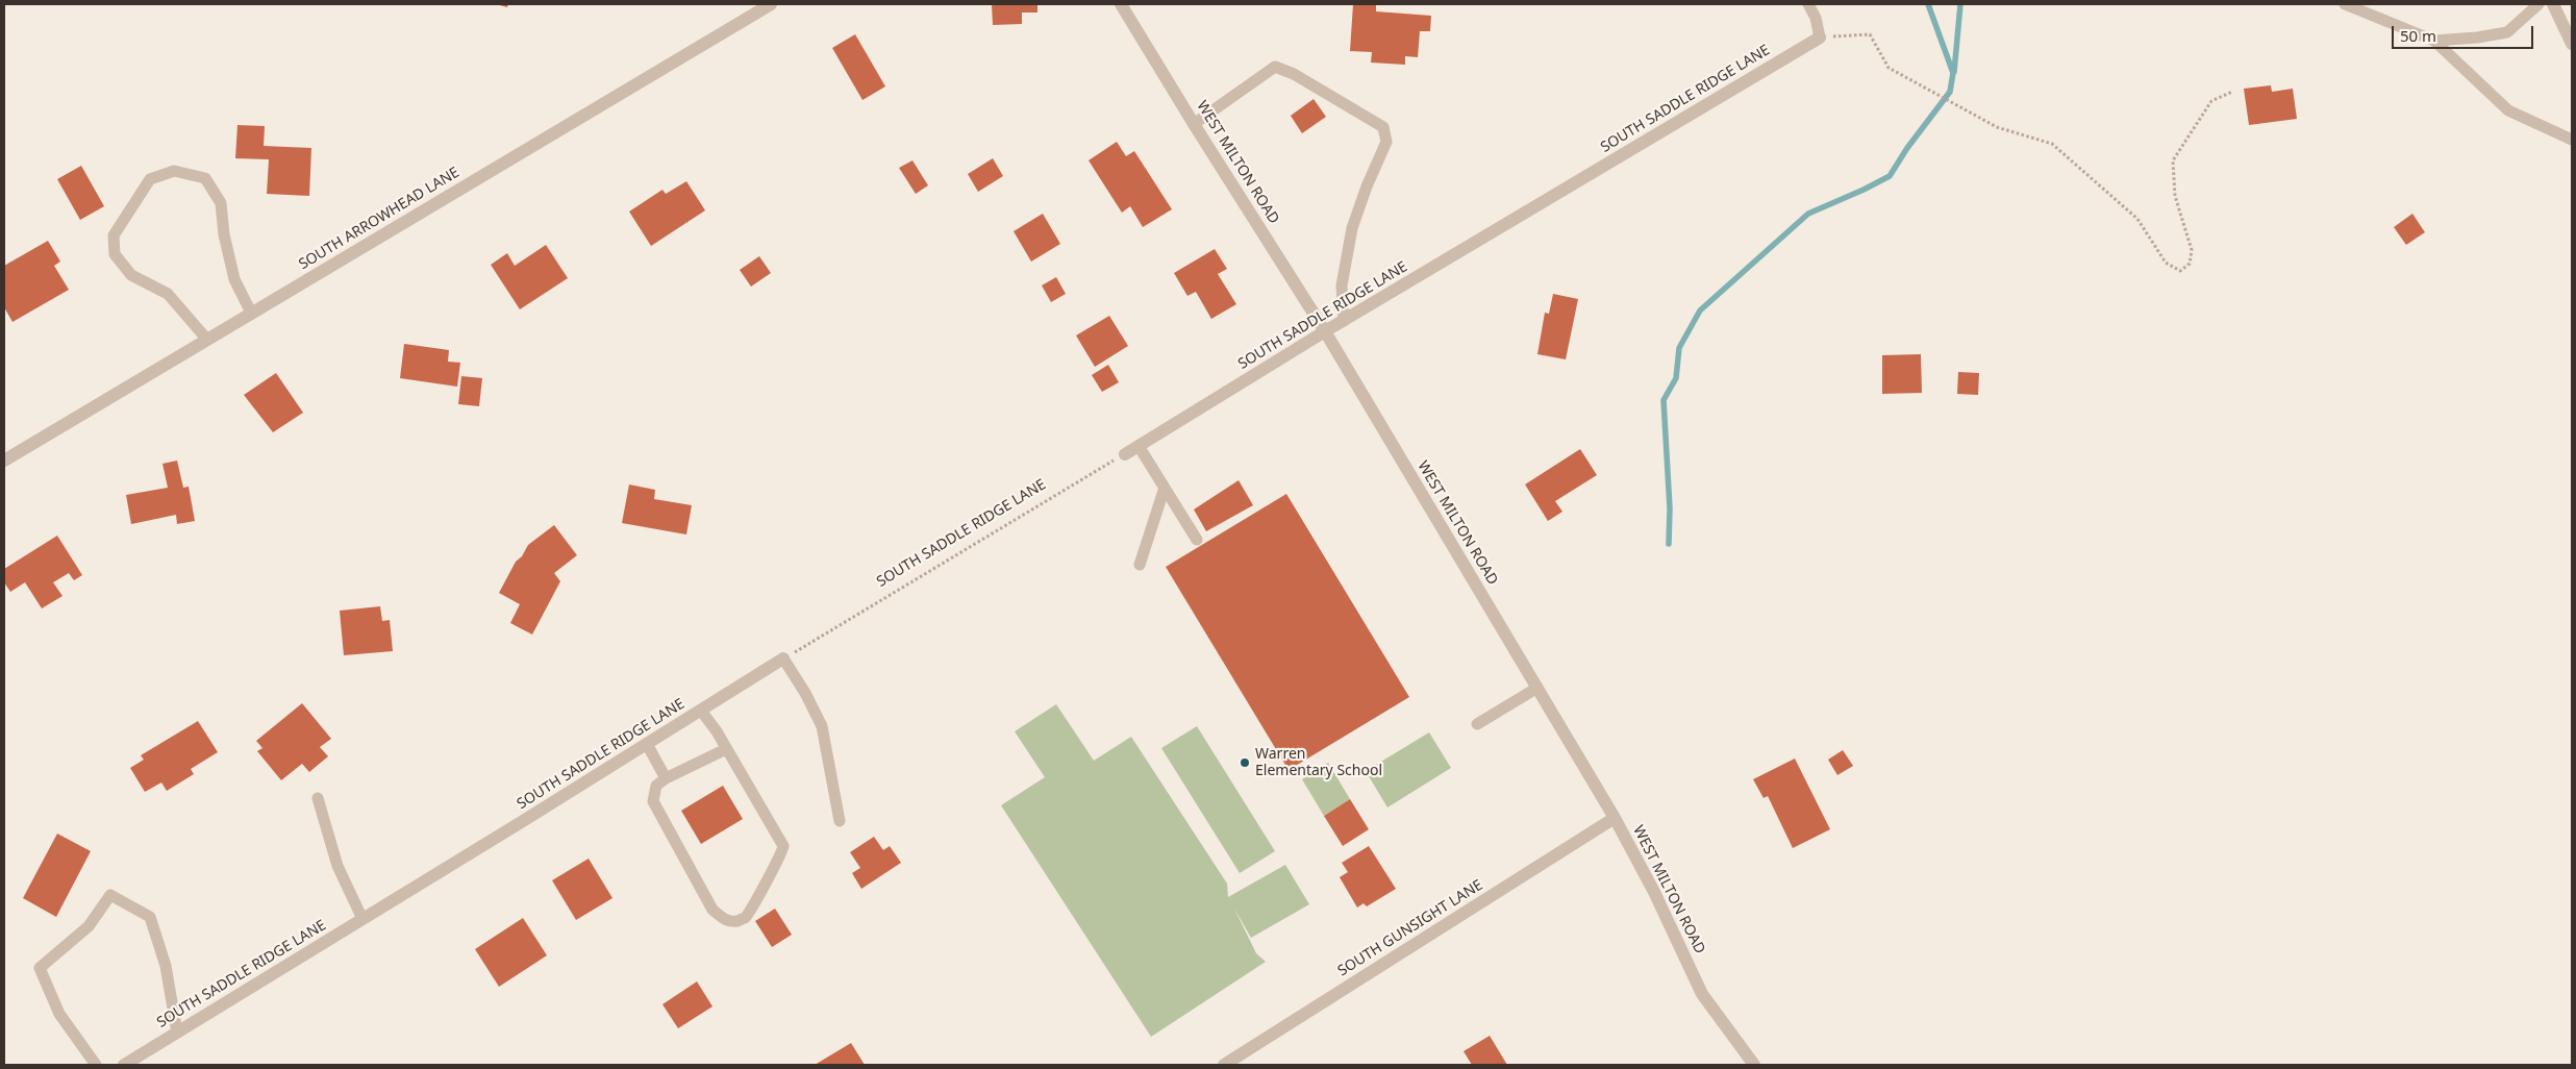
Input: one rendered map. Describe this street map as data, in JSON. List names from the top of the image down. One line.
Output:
{"streets":{"street":["SOUTH SADDLE RIDGE LANE","WEST MILTON ROAD","SOUTH ARROWHEAD LANE","SOUTH GUNSIGHT LANE"]},"crossings":[["SOUTH SADDLE RIDGE LANE","WEST MILTON ROAD"],["WEST MILTON ROAD","SOUTH GUNSIGHT LANE"]],"places":["Warren Elementary School"],"scale_bar":"50 m"}
